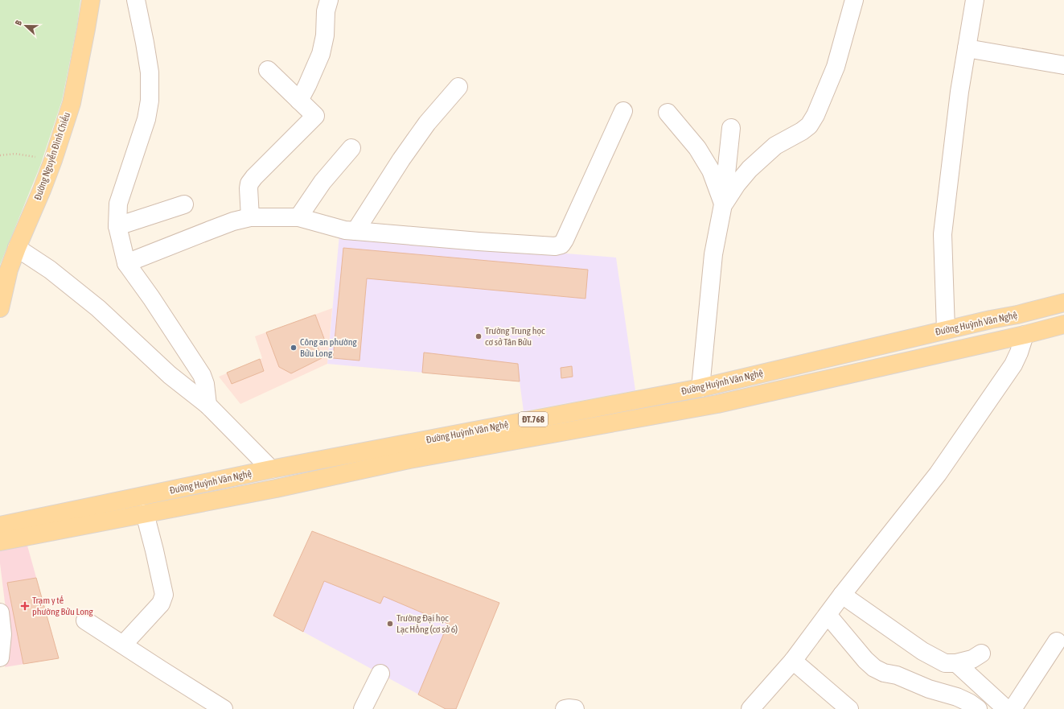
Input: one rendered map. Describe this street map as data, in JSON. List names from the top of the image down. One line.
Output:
{"streets":{"main road":["Đường Nguyễn Đình Chiểu","Đường Huỳnh Văn Nghệ","ĐT.768"]},"places":{"other":["Trường Trung học cơ sở Tân Bửu","Công an phường Bửu Long","Trường Đại học Lạc Hồng (cơ sở 6)"],"health":["Trạm y tế phường Bửu Long"]},"north":"left"}
